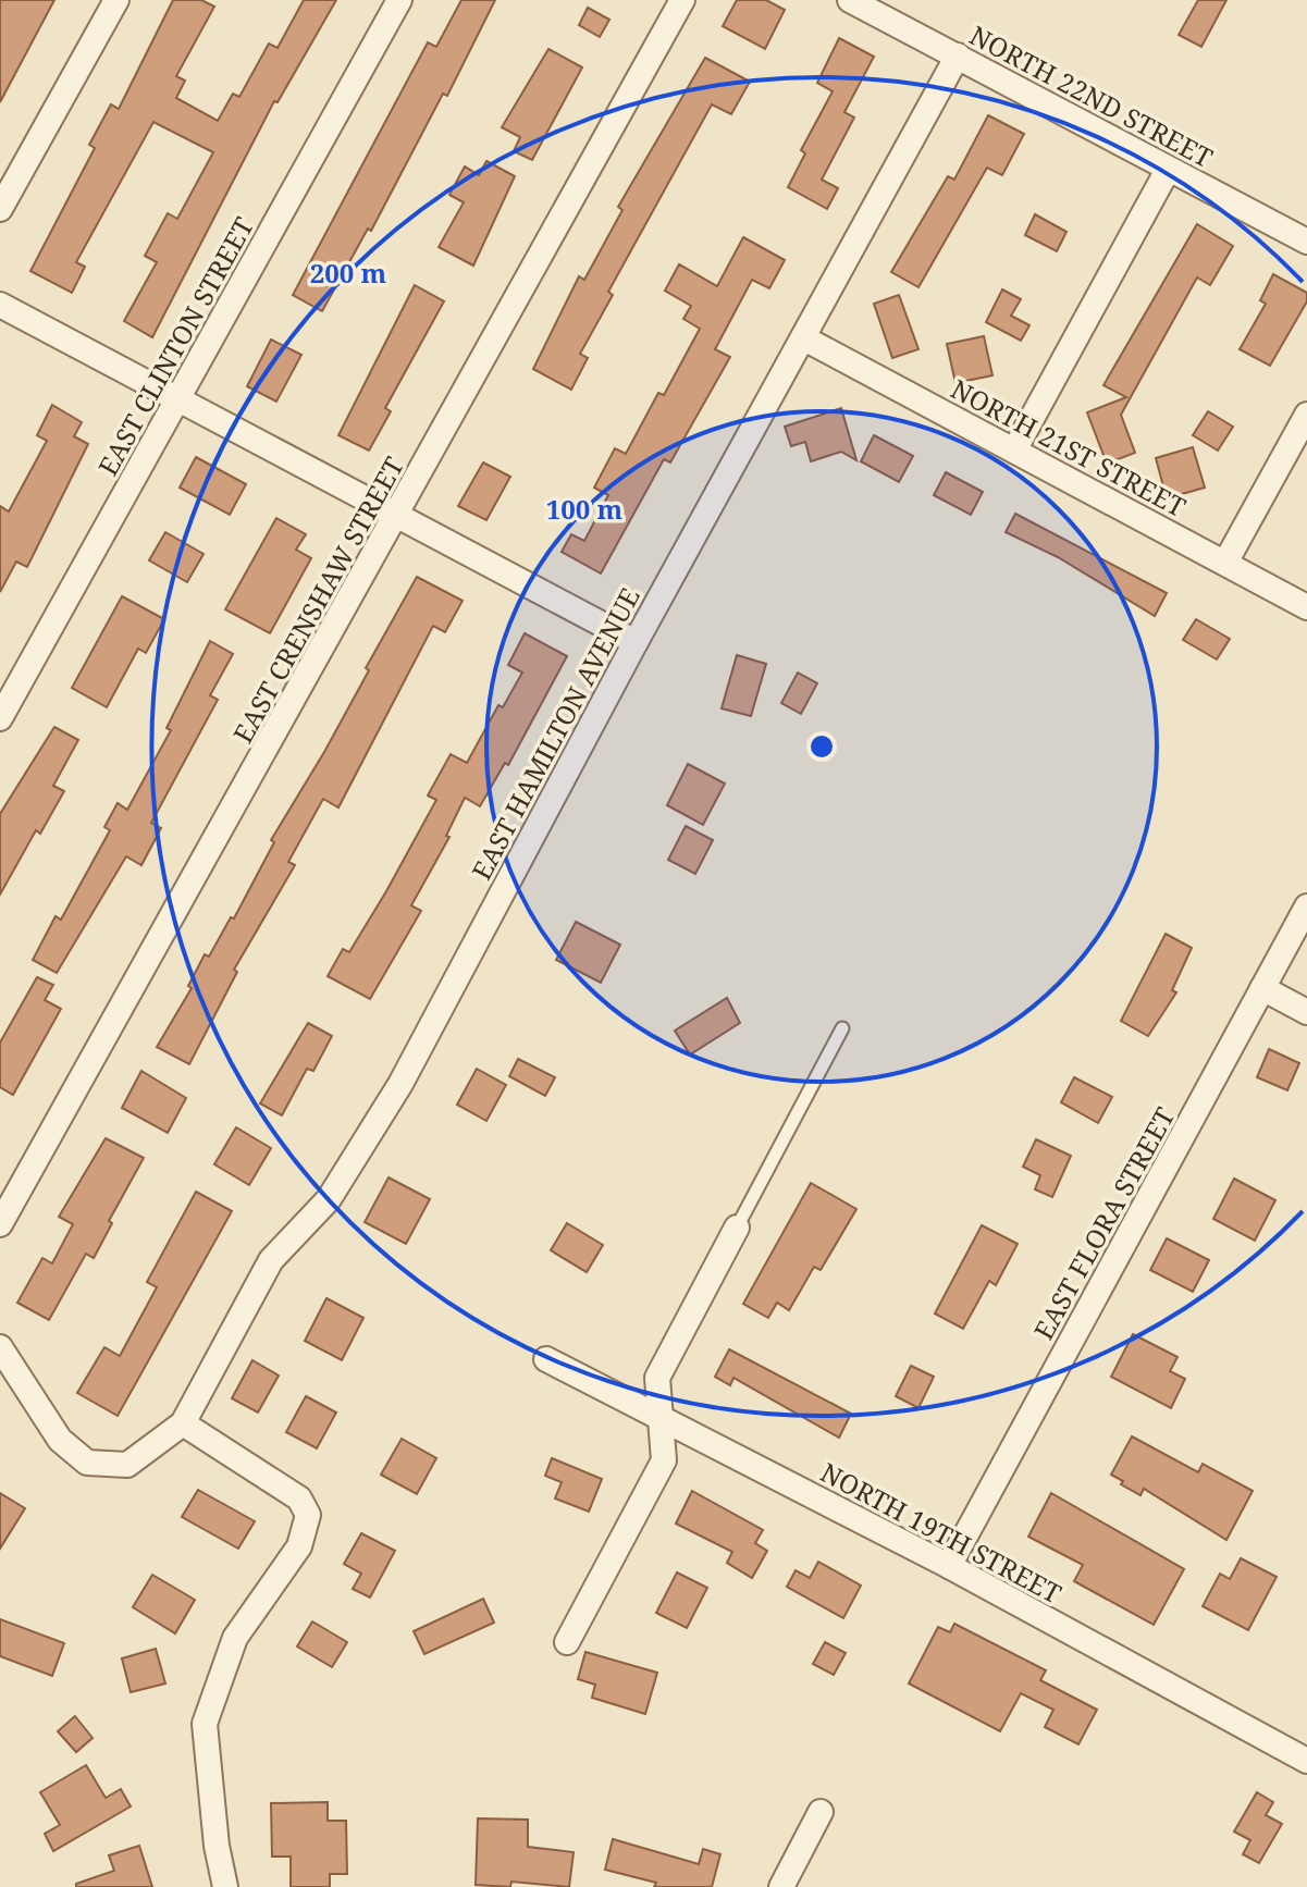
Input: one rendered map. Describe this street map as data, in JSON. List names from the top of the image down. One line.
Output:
{"streets":{"street":["NORTH 22ND STREET","EAST CLINTON STREET","NORTH 21ST STREET","EAST CRENSHAW STREET","EAST HAMILTON AVENUE","EAST FLORA STREET","NORTH 19TH STREET"]},"crossings":[["NORTH 22ND STREET","EAST HAMILTON AVENUE"],["NORTH 21ST STREET","EAST HAMILTON AVENUE"],["EAST FLORA STREET","NORTH 19TH STREET"]],"rings":["200 m","100 m"]}
